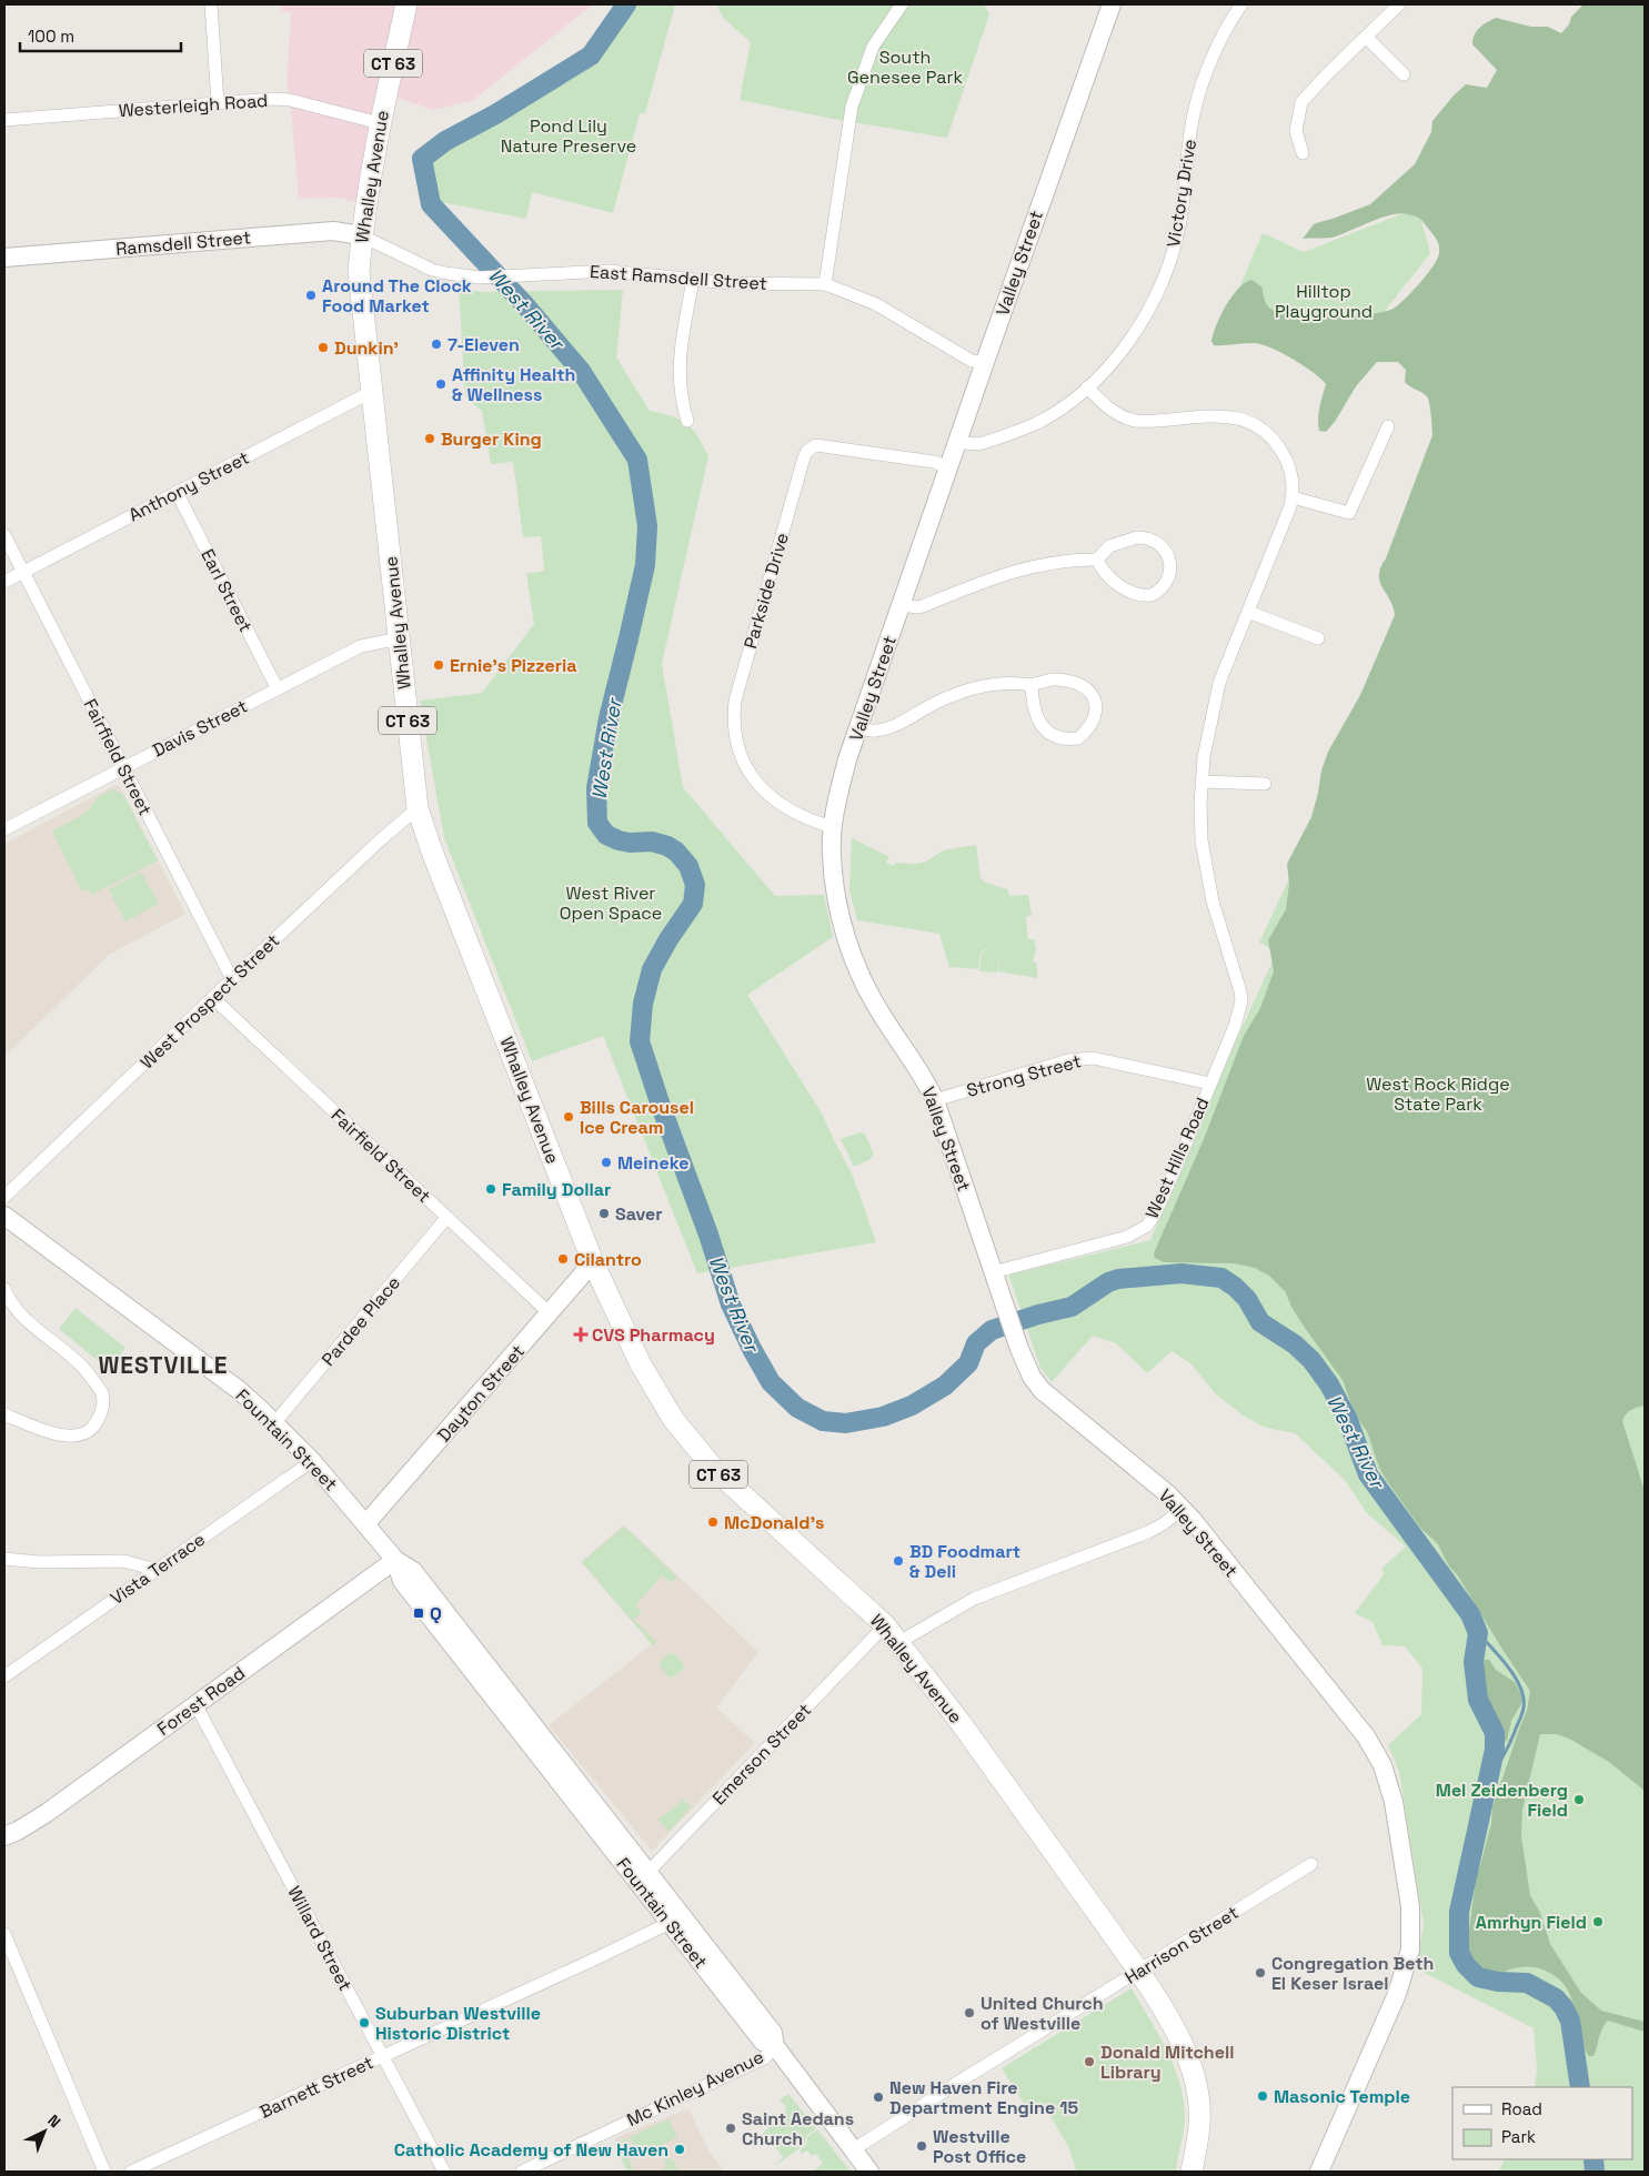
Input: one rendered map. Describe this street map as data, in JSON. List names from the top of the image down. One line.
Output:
{"streets":{"main road":["CT 63","Whalley Avenue"],"street":["Westerleigh Road","Victory Drive","Ramsdell Street","Valley Street","East Ramsdell Street","Anthony Street","Earl Street","Parkside Drive","Davis Street","Fairfield Street","West Prospect Street","Strong Street","West Hills Road","Pardee Place","Dayton Street","Fountain Street","Vista Terrace","Forest Road","Emerson Street","Willard Street","Harrison Street","Barnett Street","Mc Kinley Avenue"]},"crossings":[["Westerleigh Road","Whalley Avenue"],["Whalley Avenue","Ramsdell Street"],["Whalley Avenue","East Ramsdell Street"],["Whalley Avenue","Anthony Street"],["Whalley Avenue","Davis Street"],["Whalley Avenue","West Prospect Street"],["Whalley Avenue","Dayton Street"],["Whalley Avenue","Emerson Street"],["Whalley Avenue","Harrison Street"],["Victory Drive","Valley Street"],["Ramsdell Street","East Ramsdell Street"],["Valley Street","East Ramsdell Street"],["Valley Street","Parkside Drive"],["Valley Street","Strong Street"],["Valley Street","West Hills Road"],["Anthony Street","Earl Street"],["Anthony Street","Fairfield Street"],["Earl Street","Davis Street"],["Davis Street","Fairfield Street"],["Fairfield Street","West Prospect Street"],["Fairfield Street","Pardee Place"],["Fairfield Street","Dayton Street"],["Strong Street","West Hills Road"],["Pardee Place","Fountain Street"],["Dayton Street","Fountain Street"],["Fountain Street","Vista Terrace"],["Fountain Street","Forest Road"],["Fountain Street","Emerson Street"],["Fountain Street","Harrison Street"],["Fountain Street","Barnett Street"],["Fountain Street","Mc Kinley Avenue"],["Forest Road","Willard Street"],["Willard Street","Barnett Street"]],"districts":["WESTVILLE"],"water":["West River"],"parks":["South Genesee Park","Pond Lily Nature Preserve","Hilltop Playground","West River Open Space","West Rock Ridge State Park"],"places":{"other":["Around The Clock Food Market","7-Eleven","Dunkin'","Affinity Health & Wellness","Burger King","Ernie's Pizzeria","Bills Carousel Ice Cream","Meineke","Family Dollar","Saver","Cilantro","McDonald's","BD Foodmart & Deli","Mel Zeidenberg Field","Amrhyn Field","Congregation Beth El Keser Israel","United Church of Westville","Suburban Westville Historic District","Donald Mitchell Library","Masonic Temple","New Haven Fire Department Engine 15","Saint Aedans Church","Westville Post Office","Catholic Academy of New Haven"],"health":["CVS Pharmacy"],"transit":["Q"]},"legend":["Road","Park"],"scale_bar":"100 m","north":"top right"}
